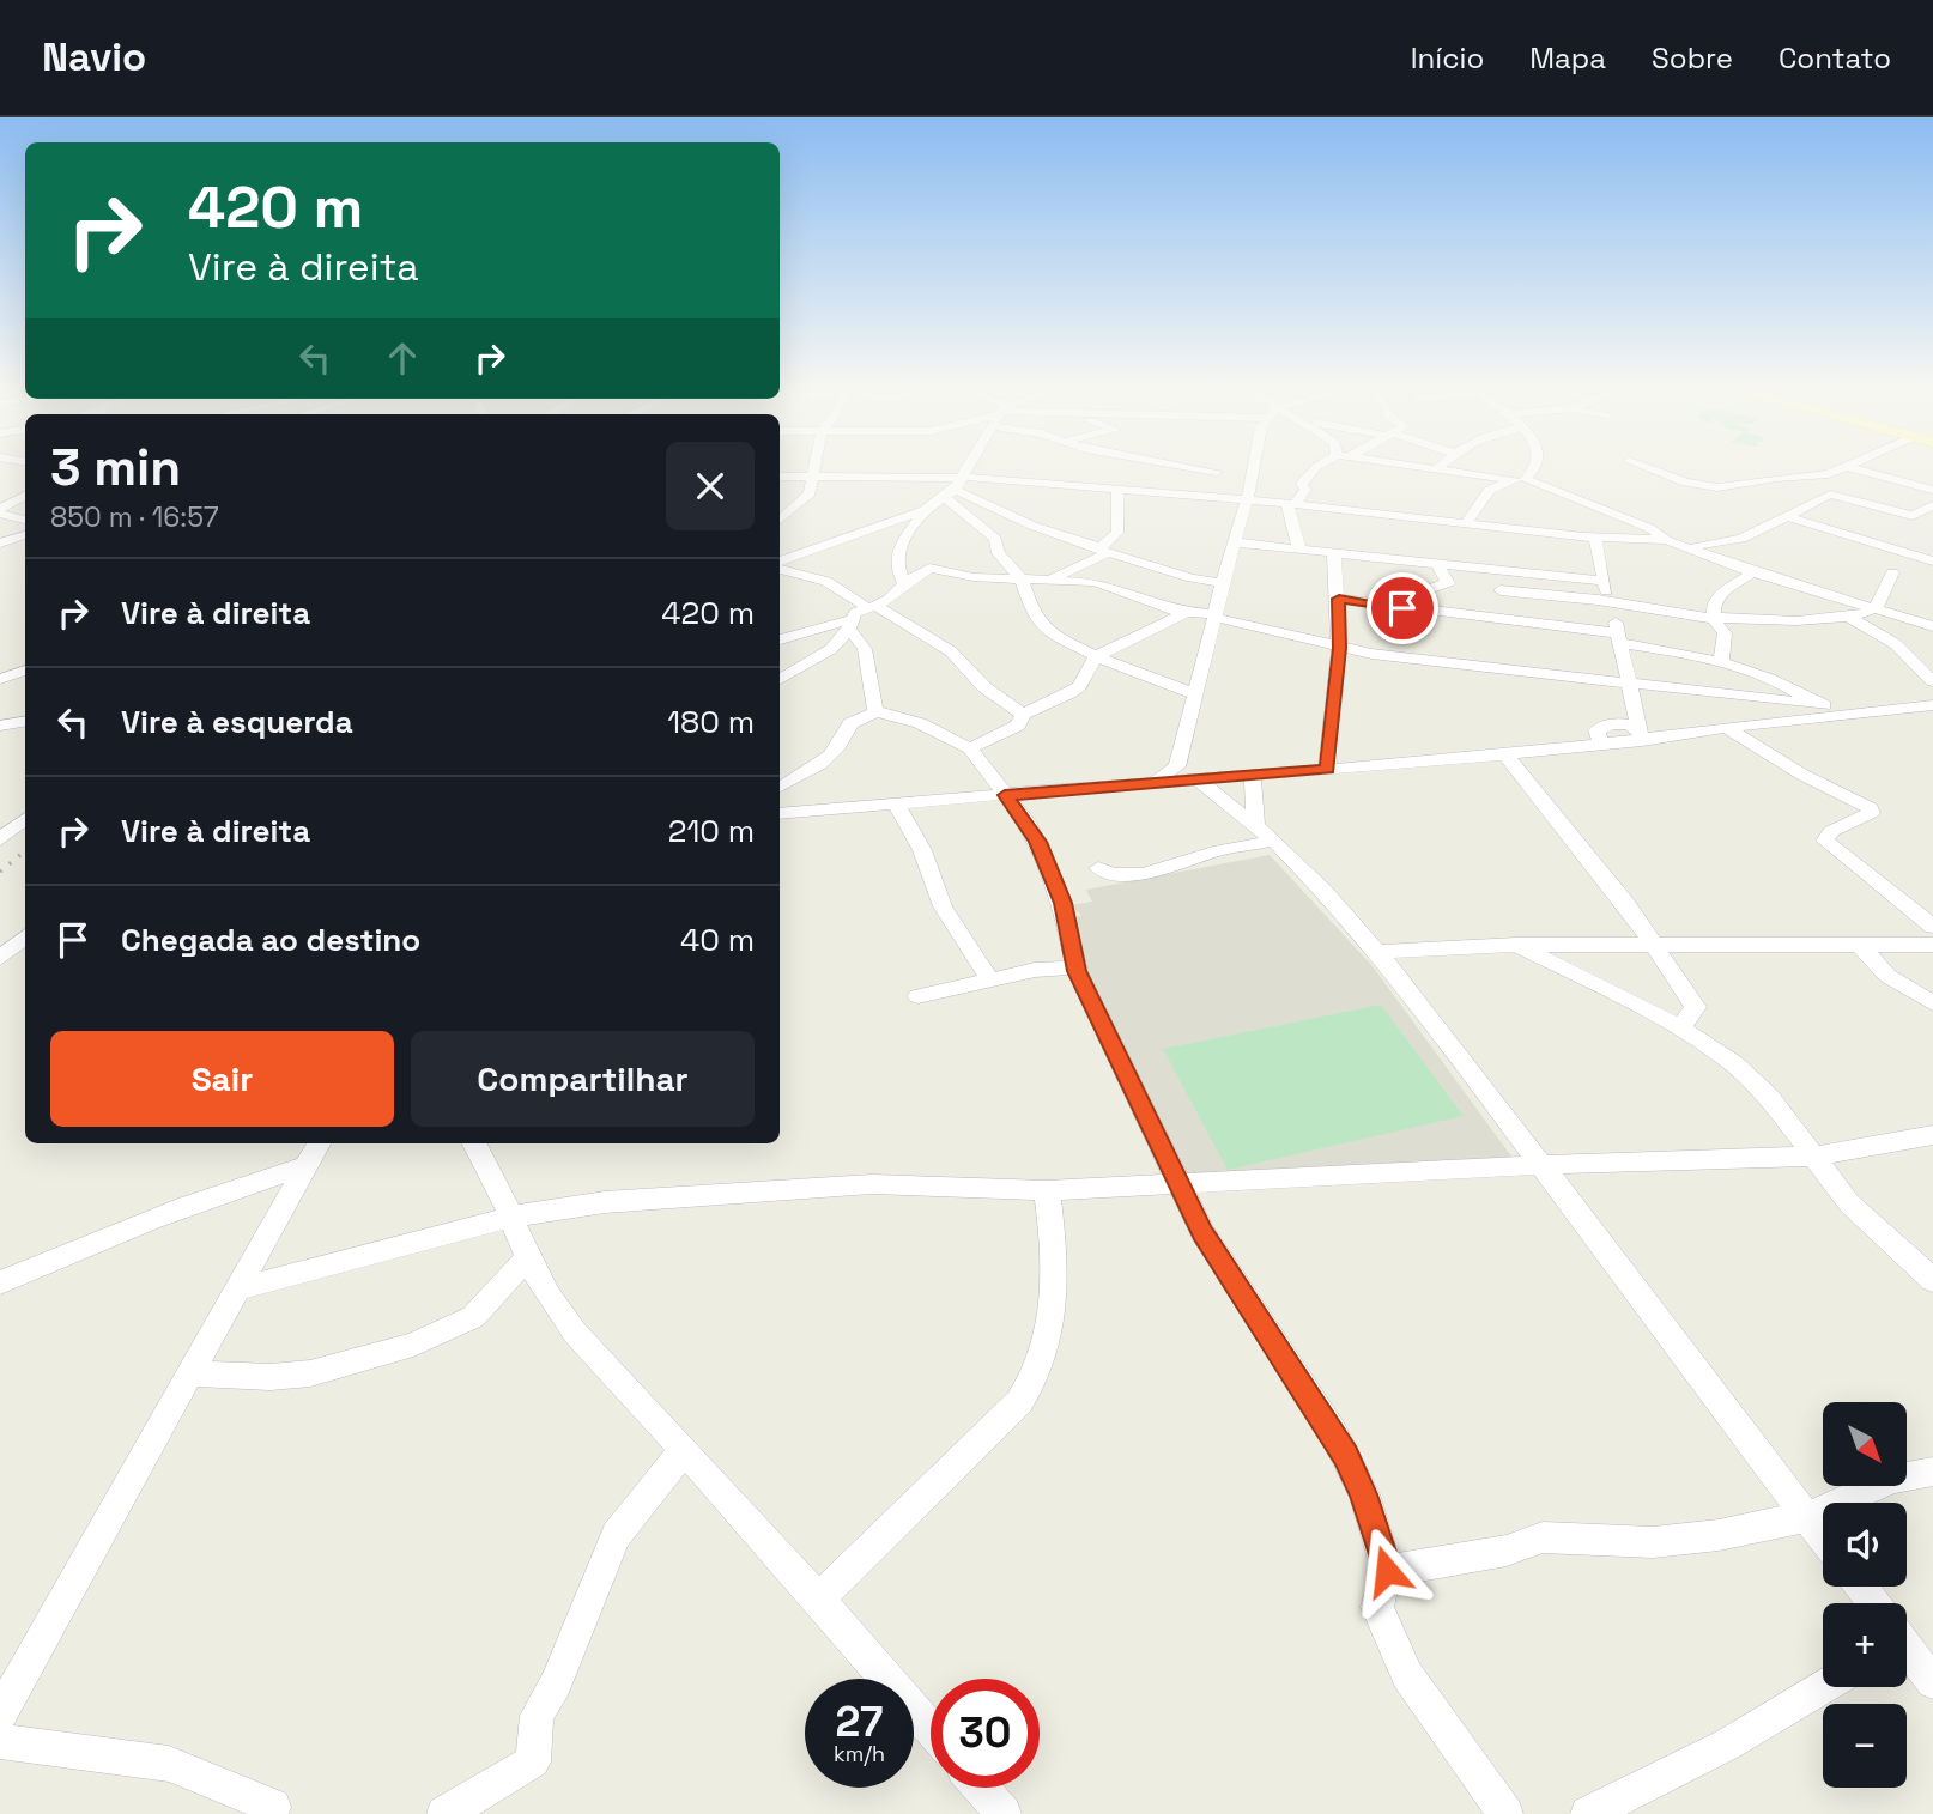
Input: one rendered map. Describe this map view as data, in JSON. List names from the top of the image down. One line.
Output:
{"north":"bottom right","page":{"header":"Navio","nav":["Início","Mapa","Sobre","Contato"],"turn":["420 m","Vire à direita"],"heading":["3 min","850 m · 16:57"],"list":[{"name":"Vire à direita","value":"420 m"},{"name":"Vire à esquerda","value":"180 m"},{"name":"Vire à direita","value":"210 m"},{"name":"Chegada ao destino","value":"40 m"}],"buttons":["Sair","Compartilhar"],"map_buttons":["+","−"],"speed":"27 km/h","limit":"30"}}
